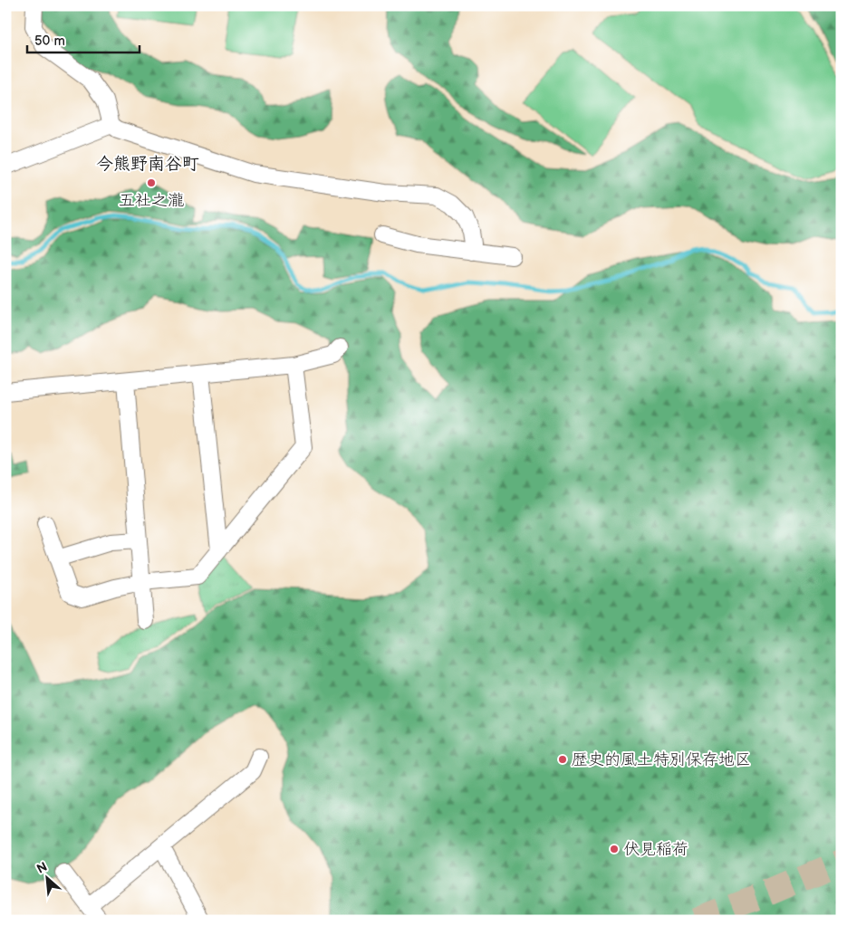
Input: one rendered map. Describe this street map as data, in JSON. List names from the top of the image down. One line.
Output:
{"districts":["今熊野南谷町"],"places":["五社之瀧","歴史的風土特別保存地区","伏見稲荷"],"scale_bar":"50 m","north":"top left"}
